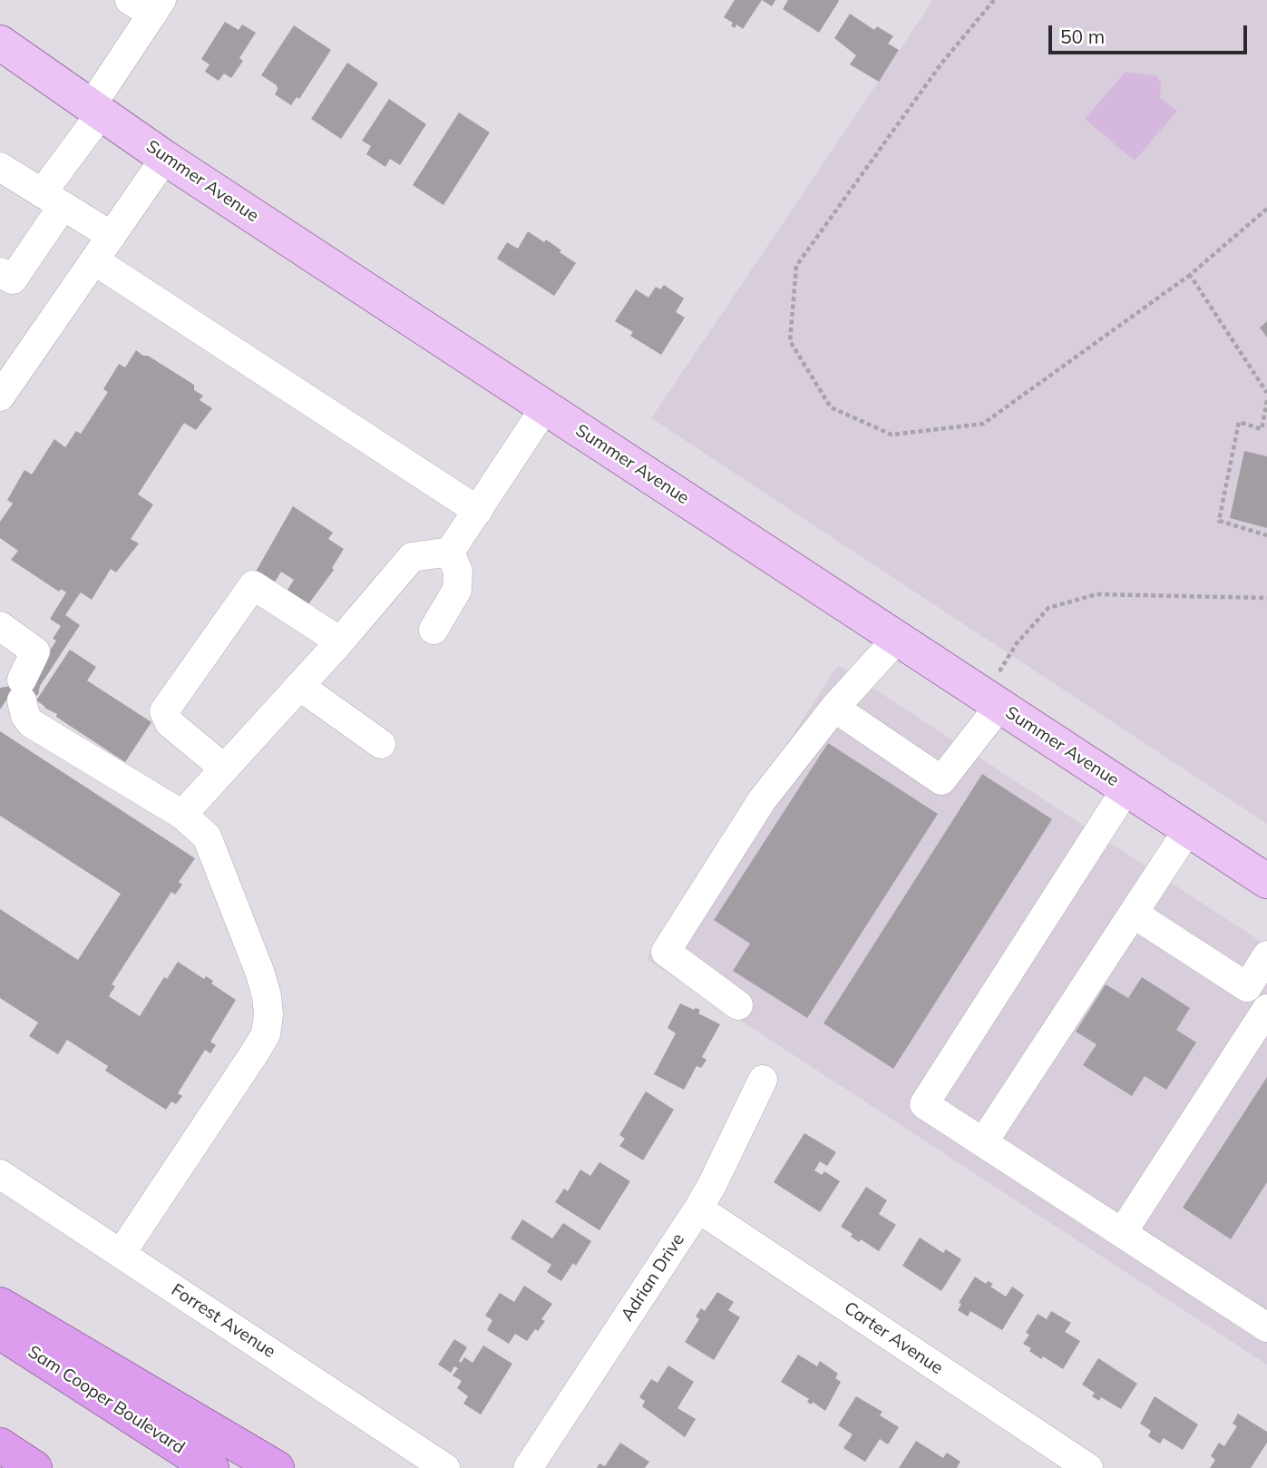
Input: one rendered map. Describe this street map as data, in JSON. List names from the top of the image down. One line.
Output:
{"streets":{"highway":["Sam Cooper Boulevard"],"main road":["Summer Avenue"],"street":["Adrian Drive","Forrest Avenue","Carter Avenue"]},"crossings":[["Adrian Drive","Carter Avenue"]],"scale_bar":"50 m"}
